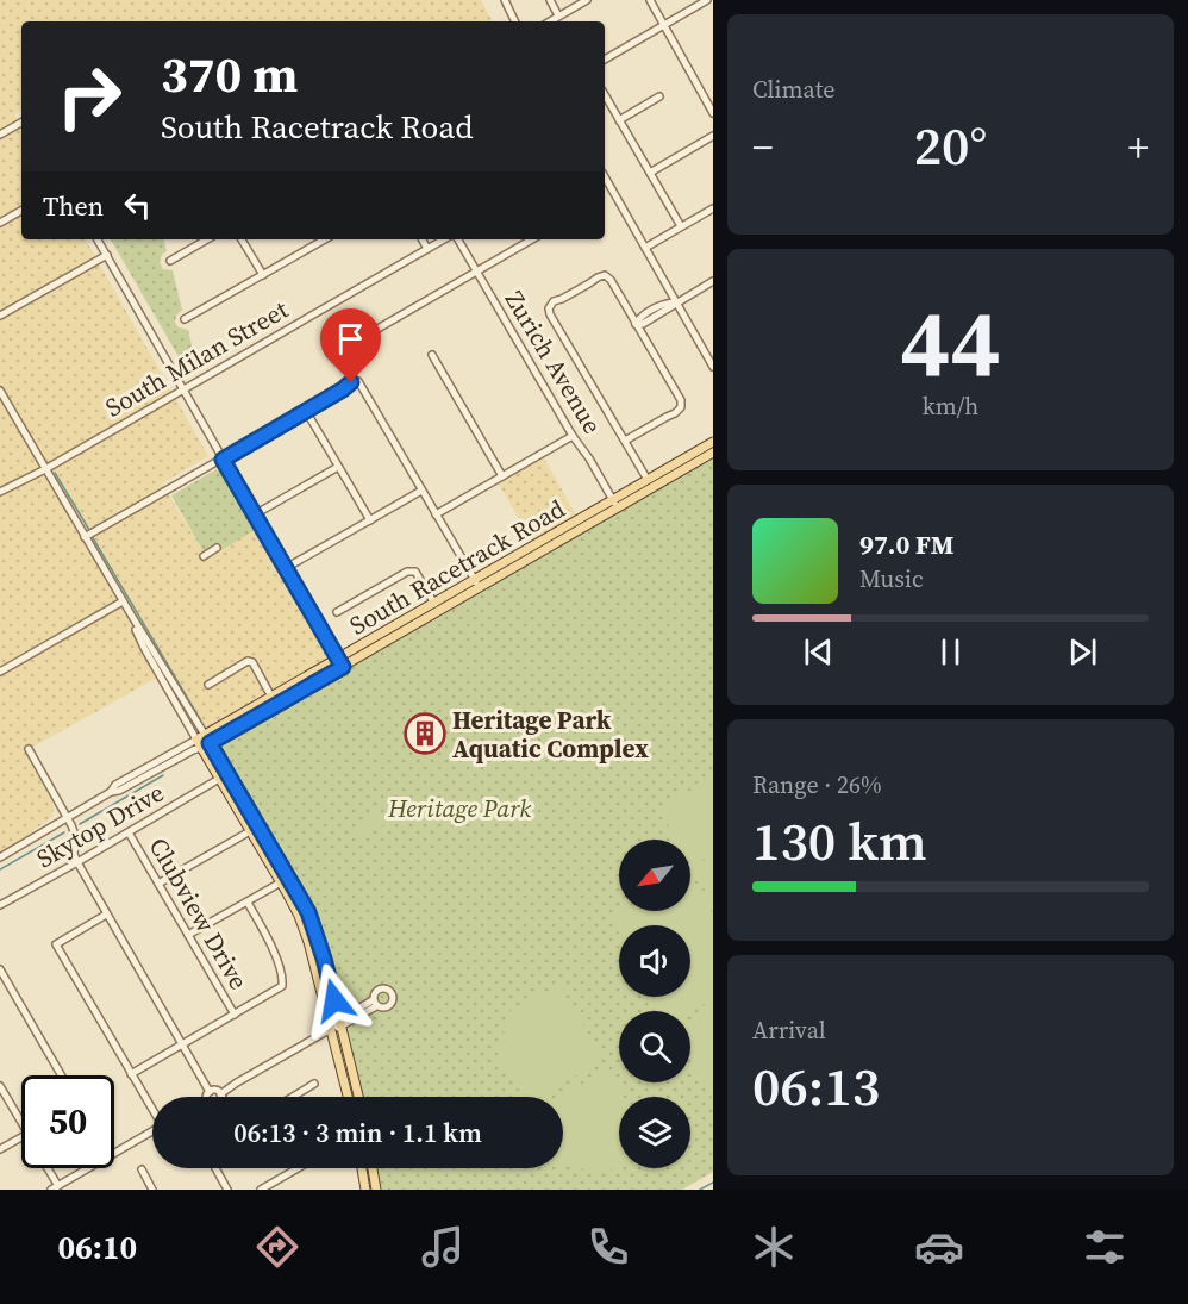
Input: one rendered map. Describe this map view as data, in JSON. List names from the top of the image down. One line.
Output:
{"streets":{"main road":["South Racetrack Road"],"street":["South Milan Street","Zurich Avenue","Skytop Drive","Clubview Drive"]},"crossings":[["Zurich Avenue","South Racetrack Road"],["Skytop Drive","Clubview Drive"]],"parks":["Heritage Park"],"places":{"building":["Heritage Park Aquatic Complex"]},"north":"bottom left","page":{"tile":["Climate",["44","km/h"],["Range · 26%","130 km"],["Arrival","06:13"]],"turn":["370 m","South Racetrack Road"],"heat":["−","20°","+"],"then":"Then","song":["97.0 FM","Music"],"limit":"50","trip":"06:13 · 3 min · 1.1 km","tabs":"06:10"}}
